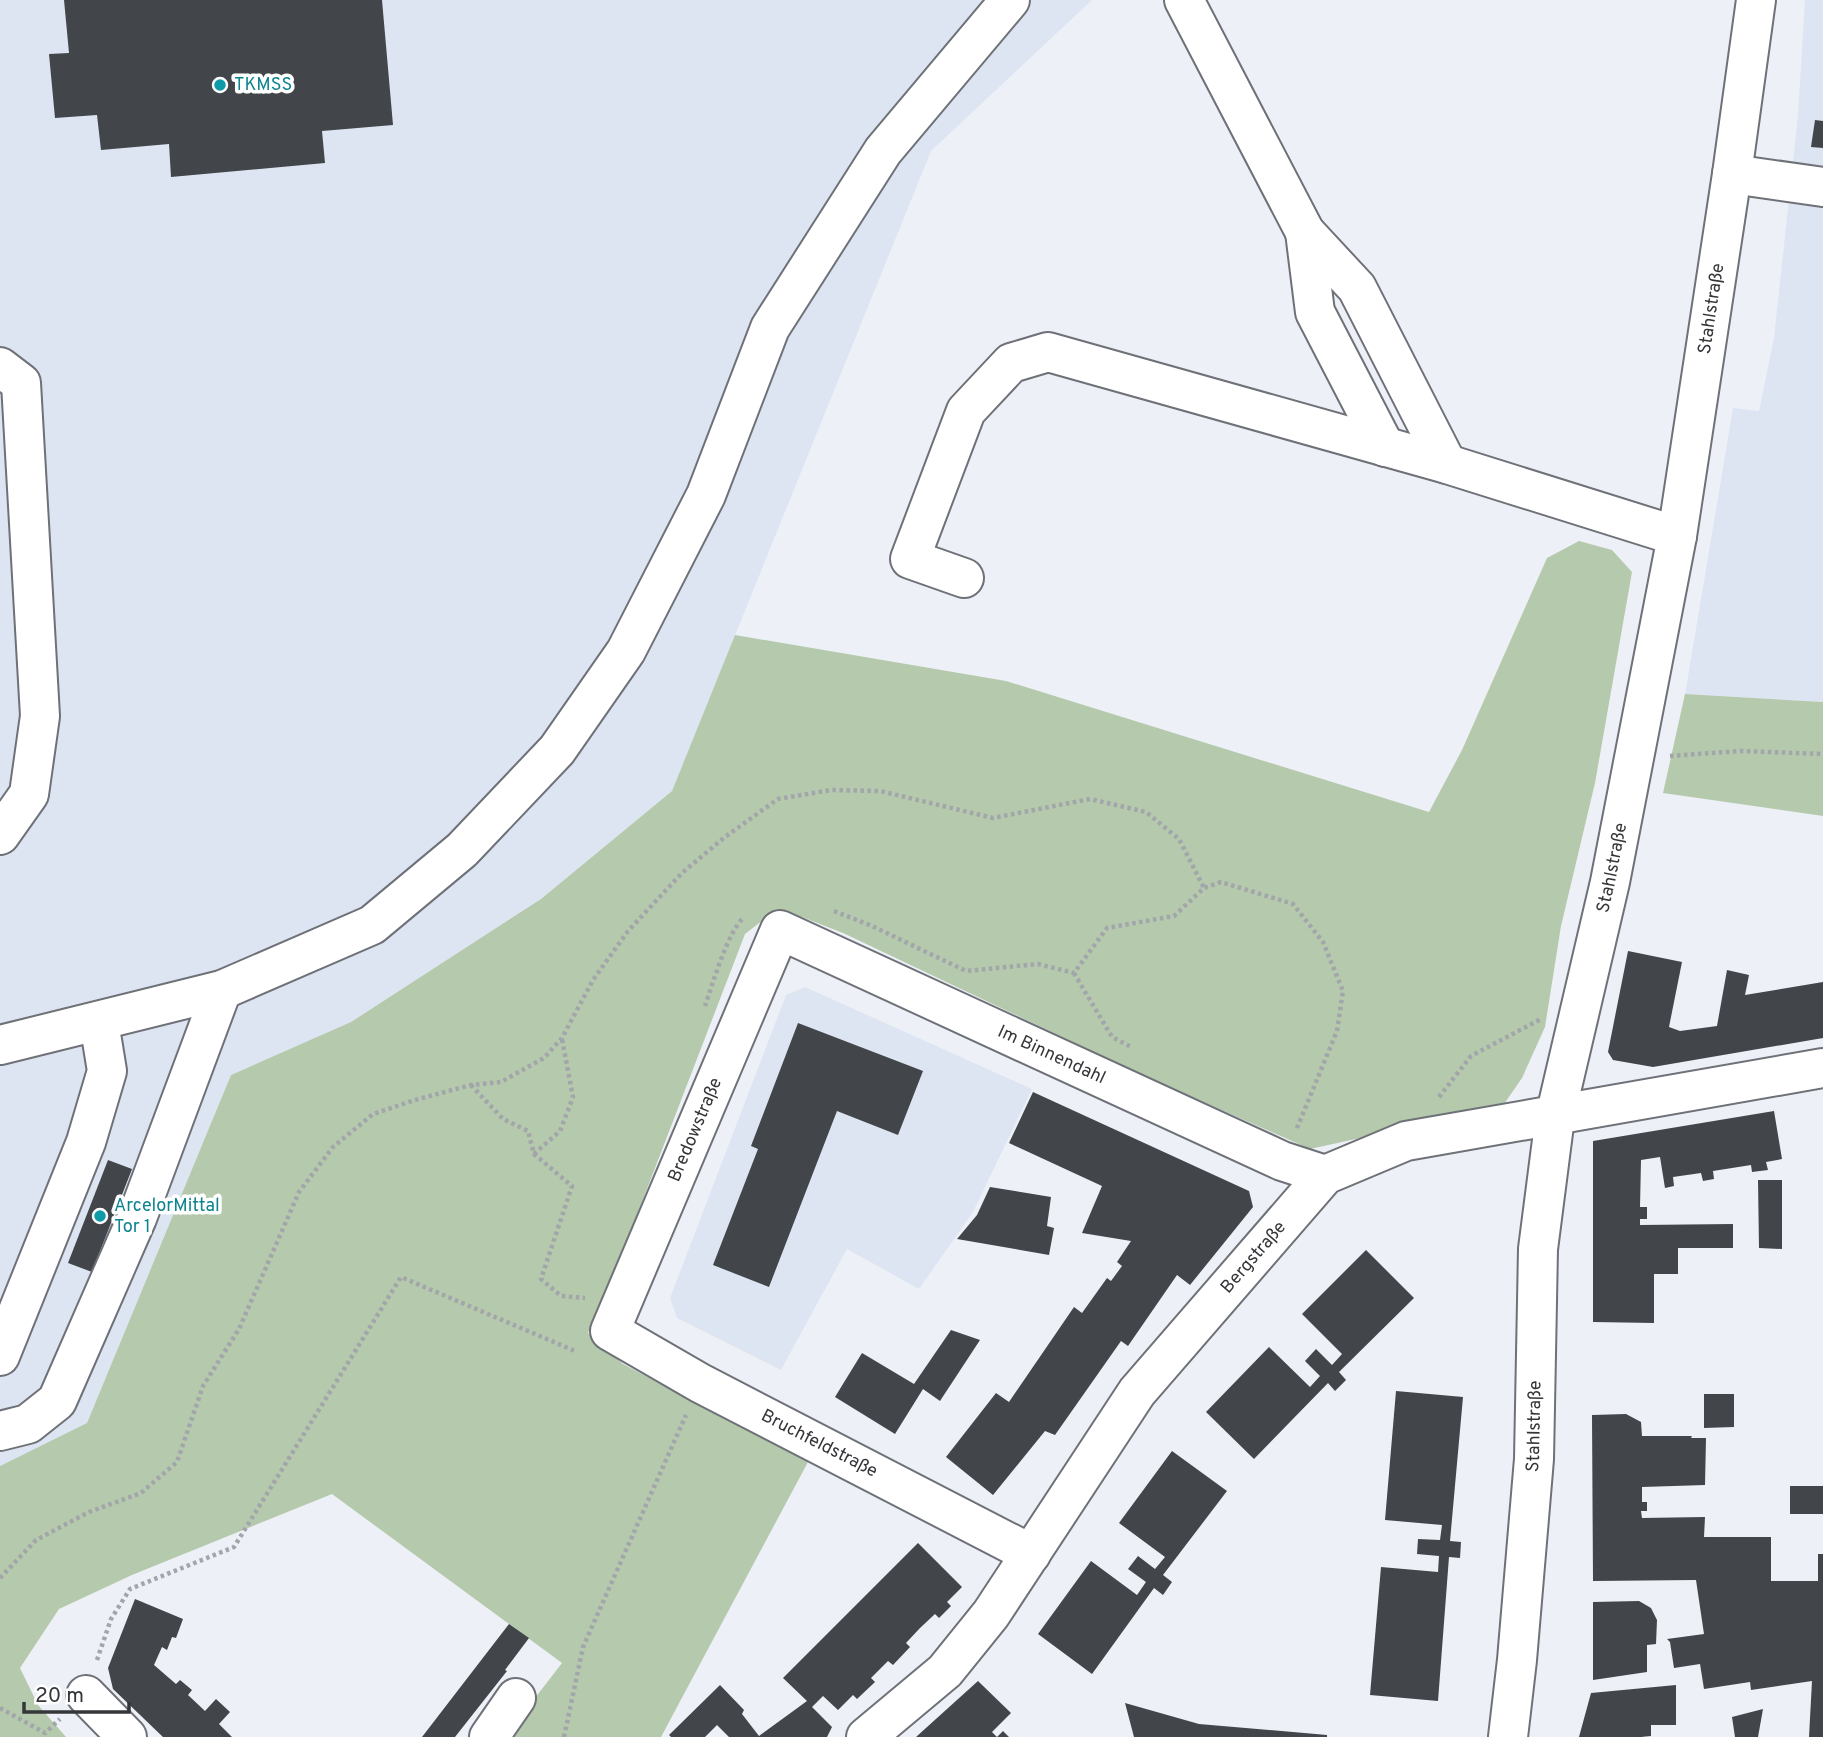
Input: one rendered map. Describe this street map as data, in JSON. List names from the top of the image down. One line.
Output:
{"streets":{"street":["Stahlstraße","Im Binnendahl","Bredowstraße","Bergstraße","Bruchfeldstraße"]},"crossings":[["Stahlstraße","Bergstraße"],["Im Binnendahl","Bredowstraße"],["Im Binnendahl","Bergstraße"],["Bredowstraße","Bruchfeldstraße"],["Bergstraße","Bruchfeldstraße"]],"places":["TKMSS","ArcelorMittal Tor 1"],"scale_bar":"20 m"}
